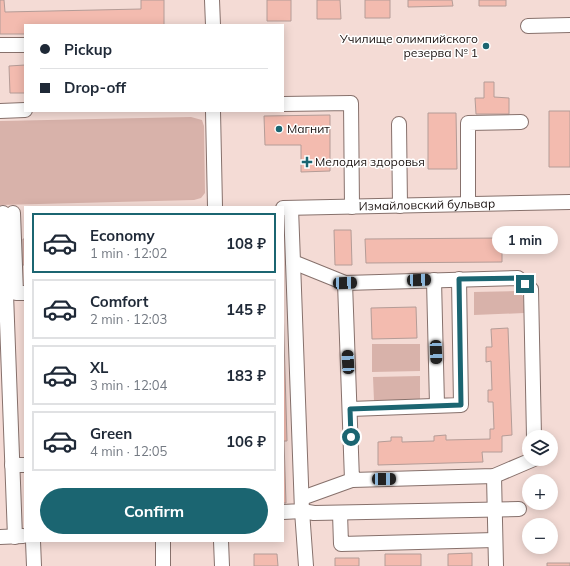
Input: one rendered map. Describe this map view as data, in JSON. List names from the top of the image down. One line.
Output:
{"streets":{"street":["Измайловский бульвар"]},"places":{"other":["Училище олимпийского резерва № 1","Магнит"],"health":["Мелодия здоровья"]},"page":{"banner":["Pickup","Drop-off"],"list":[{"name":"Economy","note":"1 min · 12:02","value":"108 ₽"},{"name":"Comfort","note":"2 min · 12:03","value":"145 ₽"},{"name":"XL","note":"3 min · 12:04","value":"183 ₽"},{"name":"Green","note":"4 min · 12:05","value":"106 ₽"}],"bubble":"1 min","map_buttons":["+","−"],"buttons":"Confirm"}}
